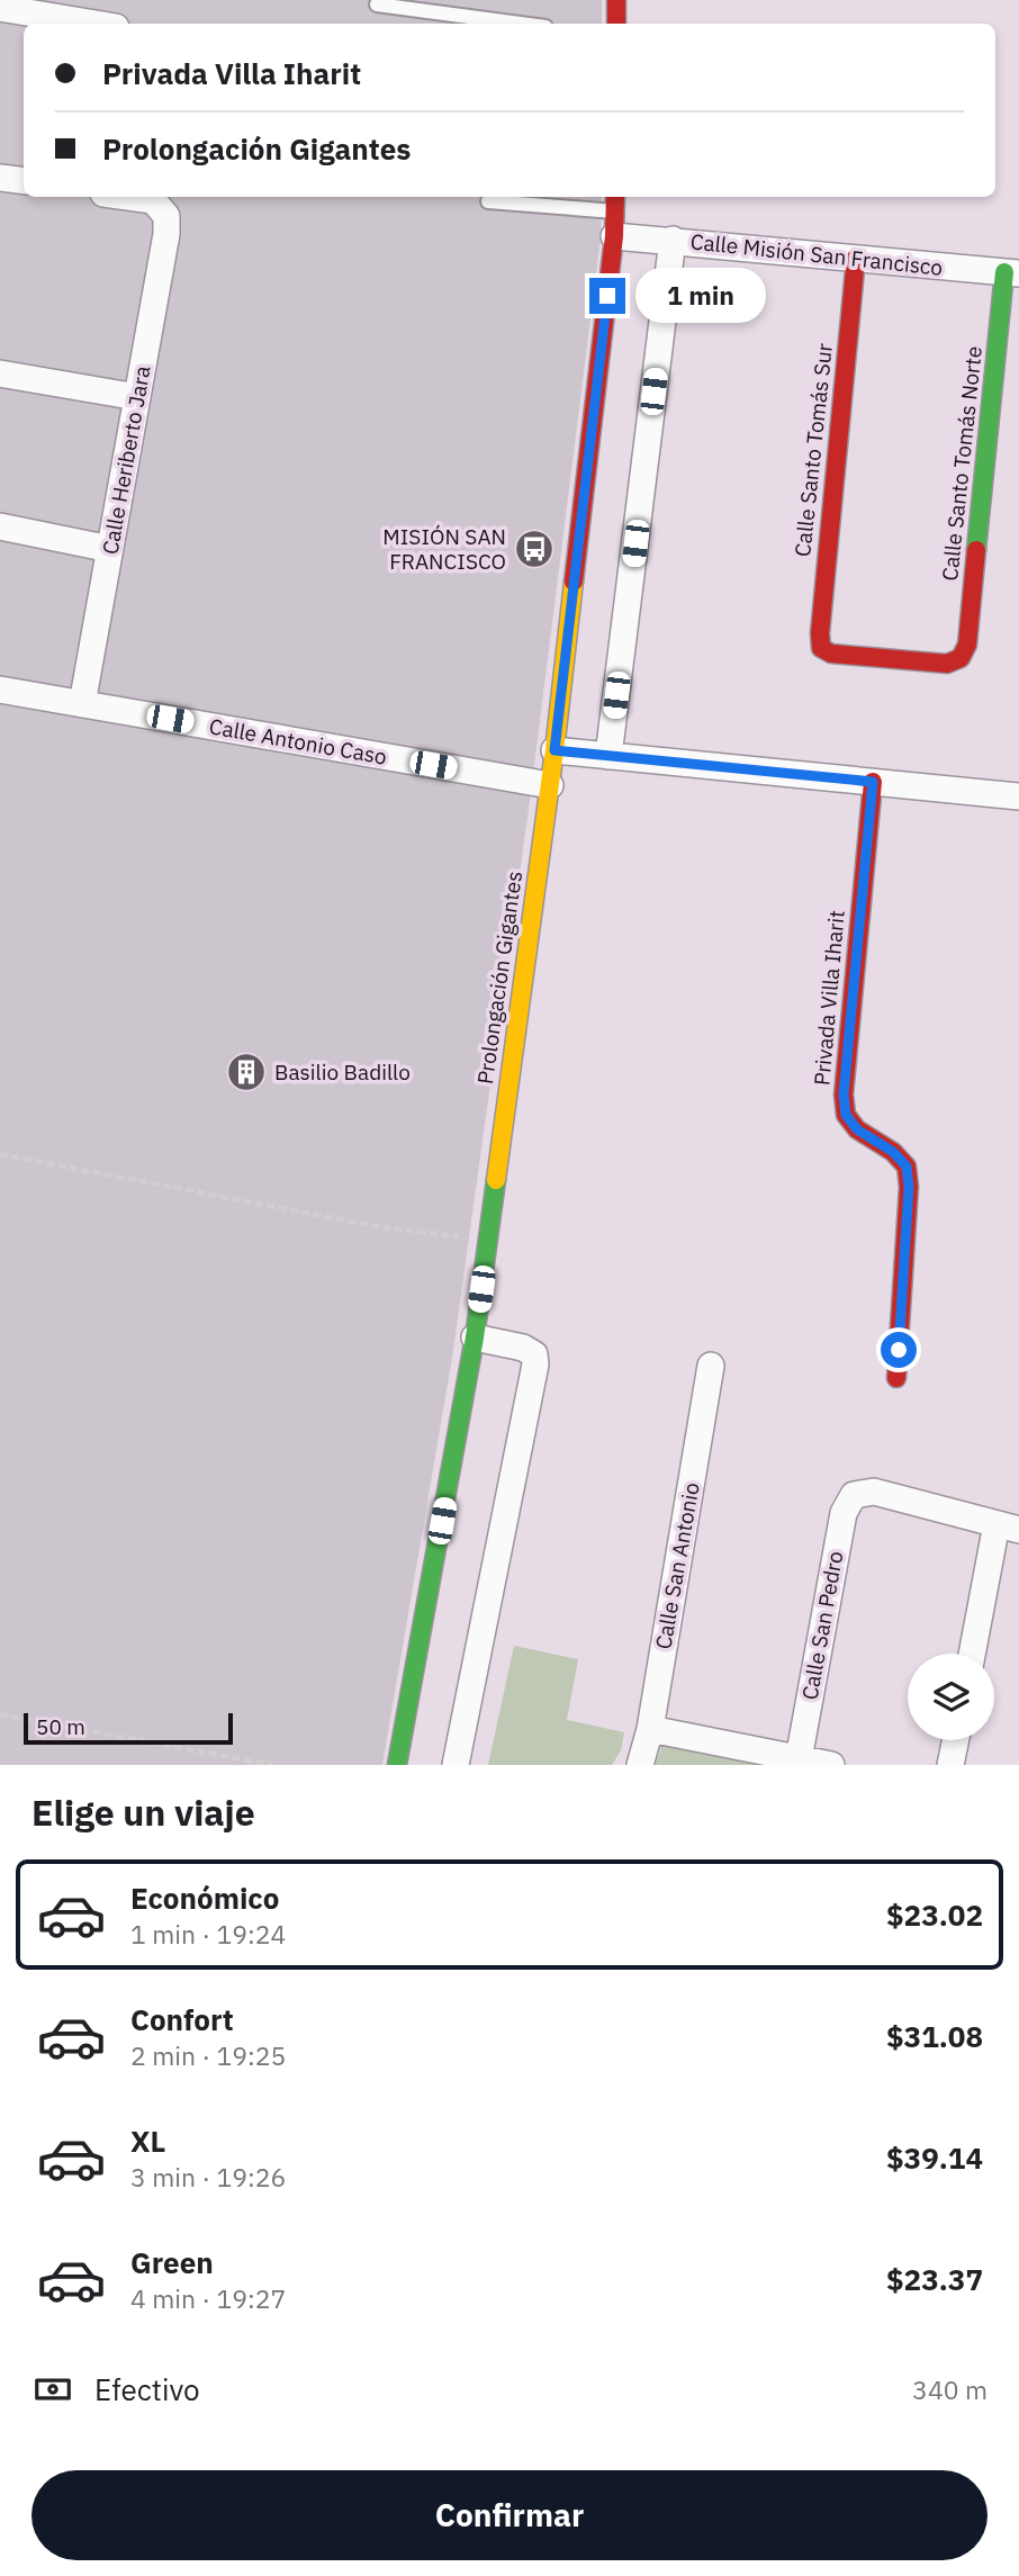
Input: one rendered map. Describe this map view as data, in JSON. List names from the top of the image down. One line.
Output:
{"streets":{"street":["Calle Misión San Francisco","Calle Santo Tomás Sur","Calle Heriberto Jara","Calle Santo Tomás Norte","Calle Antonio Caso","Prolongación Gigantes","Privada Villa Iharit","Calle San Antonio","Calle San Pedro"]},"crossings":[["Calle Misión San Francisco","Calle Santo Tomás Sur"],["Calle Misión San Francisco","Calle Santo Tomás Norte"],["Calle Misión San Francisco","Prolongación Gigantes"],["Calle Santo Tomás Sur","Calle Santo Tomás Norte"],["Calle Heriberto Jara","Calle Antonio Caso"],["Calle Antonio Caso","Prolongación Gigantes"]],"places":{"bus stop":["MISIÓN SAN FRANCISCO"],"building":["Basilio Badillo"]},"scale_bar":"50 m","page":{"banner":["Privada Villa Iharit","Prolongación Gigantes"],"bubble":"1 min","scale":"50 m","heading":"Elige un viaje","list":[{"name":"Económico","note":"1 min · 19:24","value":"$23.02"},{"name":"Confort","note":"2 min · 19:25","value":"$31.08"},{"name":"XL","note":"3 min · 19:26","value":"$39.14"},{"name":"Green","note":"4 min · 19:27","value":"$23.37"}],"pay":["Efectivo","340 m"],"buttons":"Confirmar"}}
